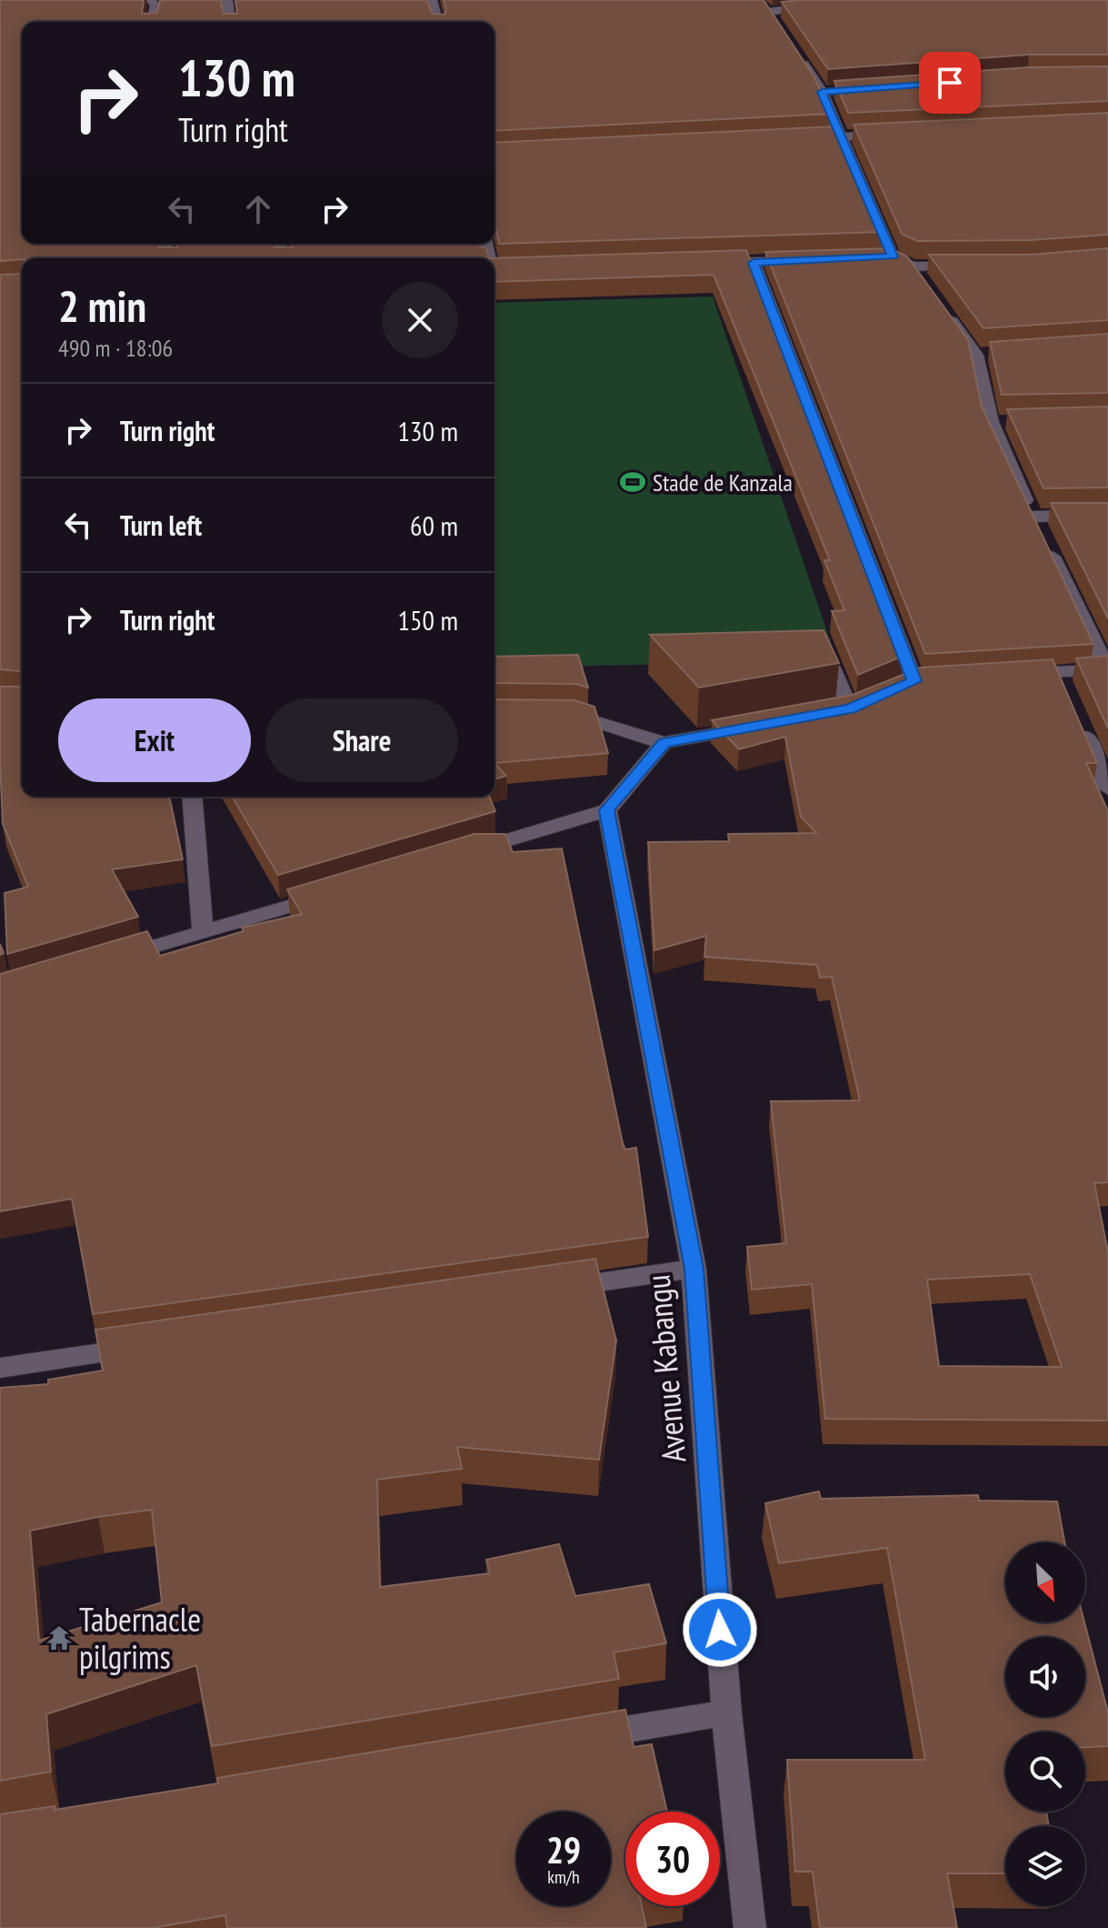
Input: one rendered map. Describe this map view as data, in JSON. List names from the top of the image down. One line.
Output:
{"streets":{"street":["Avenue Kabangu"]},"places":{"sports":["Stade de Kanzala"],"temple":["Tabernacle pilgrims"]},"north":"bottom right","page":{"turn":["130 m","Turn right"],"heading":["2 min","490 m · 18:06"],"list":[{"name":"Turn right","value":"130 m"},{"name":"Turn left","value":"60 m"},{"name":"Turn right","value":"150 m"}],"buttons":["Exit","Share"],"speed":"29 km/h","limit":"30"}}
